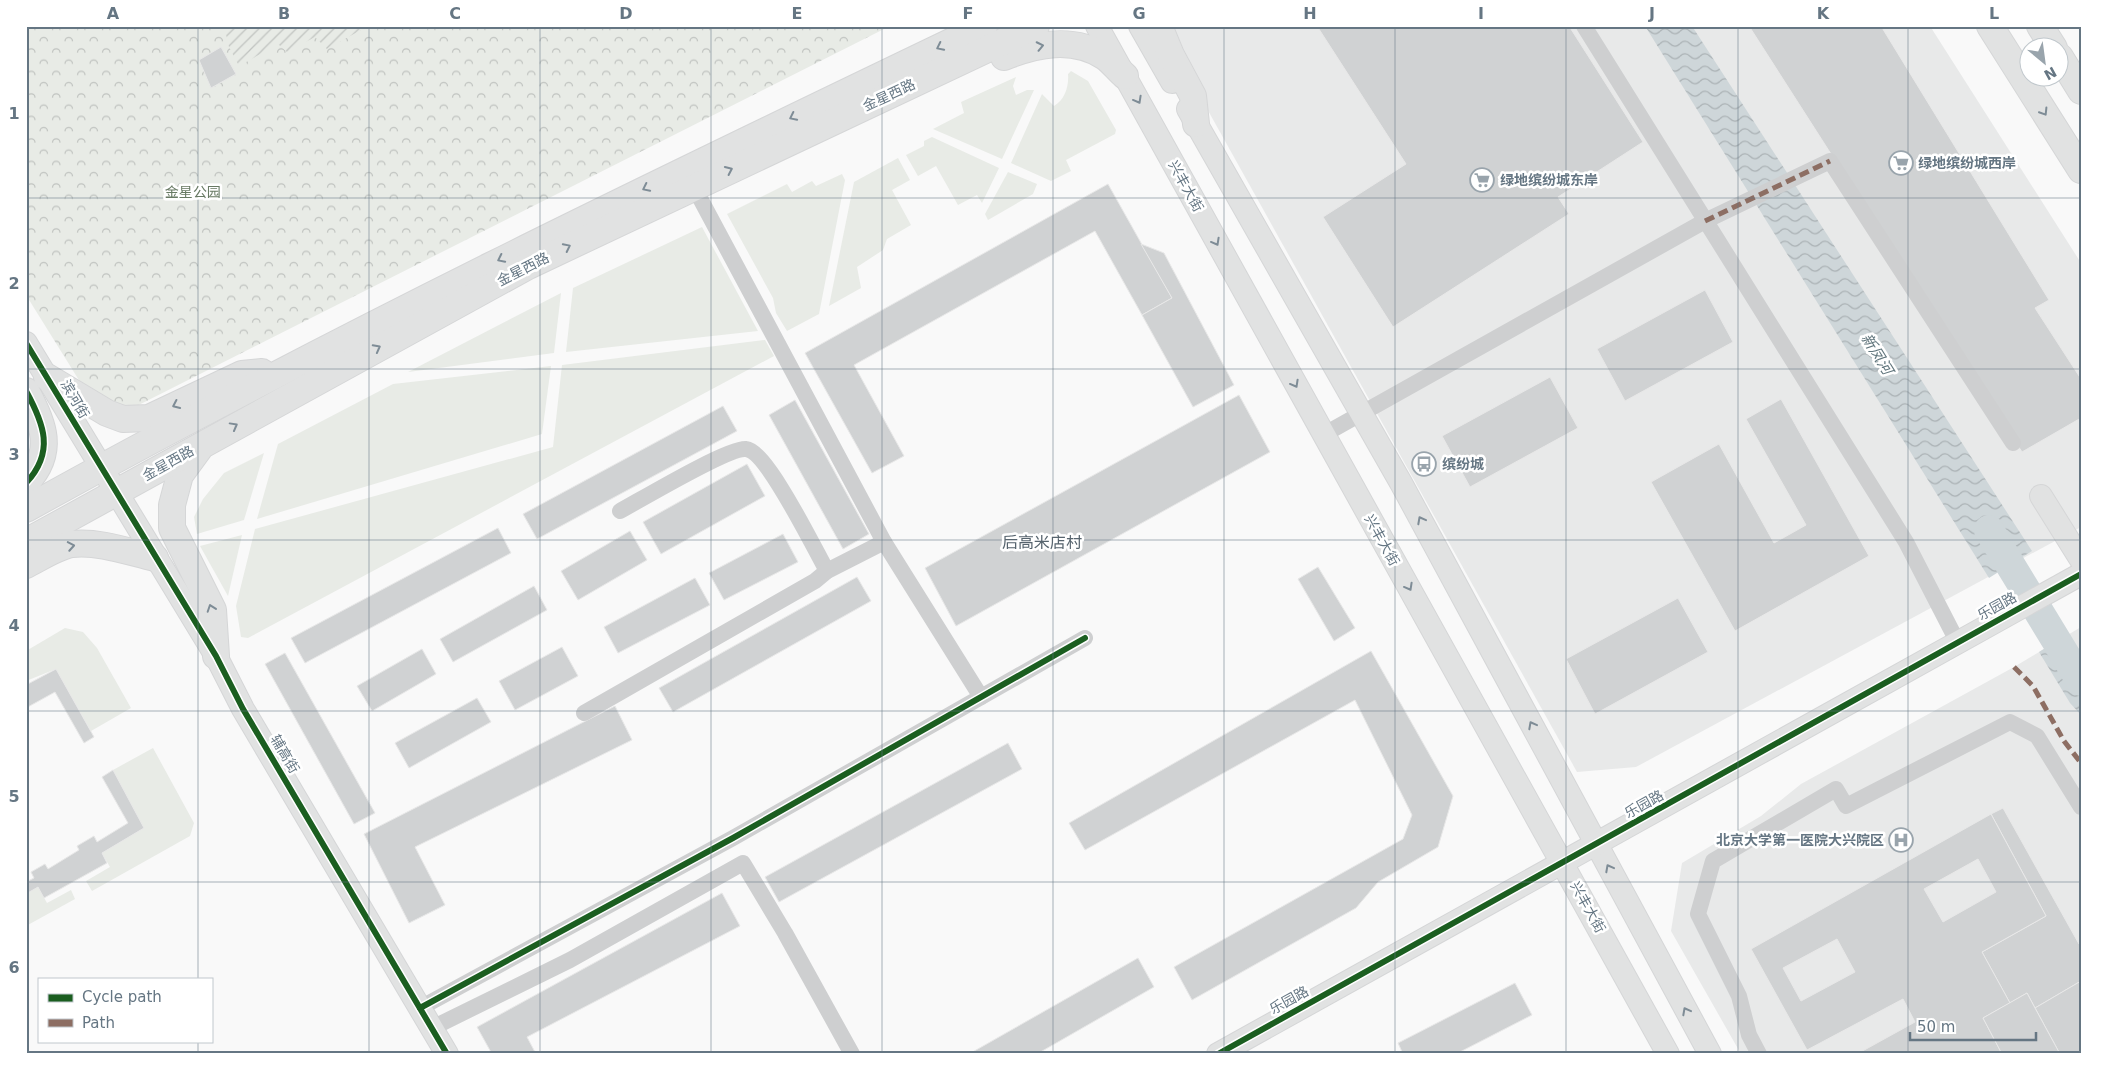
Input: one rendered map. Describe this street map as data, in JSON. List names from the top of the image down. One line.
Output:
{"streets":{"main road":["金星西路","兴丰大街","滨河街","乐园路","辅高街"]},"crossings":[["金星西路","滨河街"],["金星西路","辅高街"],["兴丰大街","乐园路"],["滨河街","辅高街"]],"districts":["后高米店村"],"water":["新凤河"],"parks":["金星公园"],"places":{"supermarket":["绿地缤纷城西岸","绿地缤纷城东岸"],"bus stop":["缤纷城"],"hospital":["北京大学第一医院大兴院区"]},"legend":["Cycle path","Path"],"scale_bar":"50 m","north":"bottom right","grid":{"columns":["A","B","C","D","E","F","G","H","I","J","K","L"],"rows":["1","2","3","4","5","6"]}}
